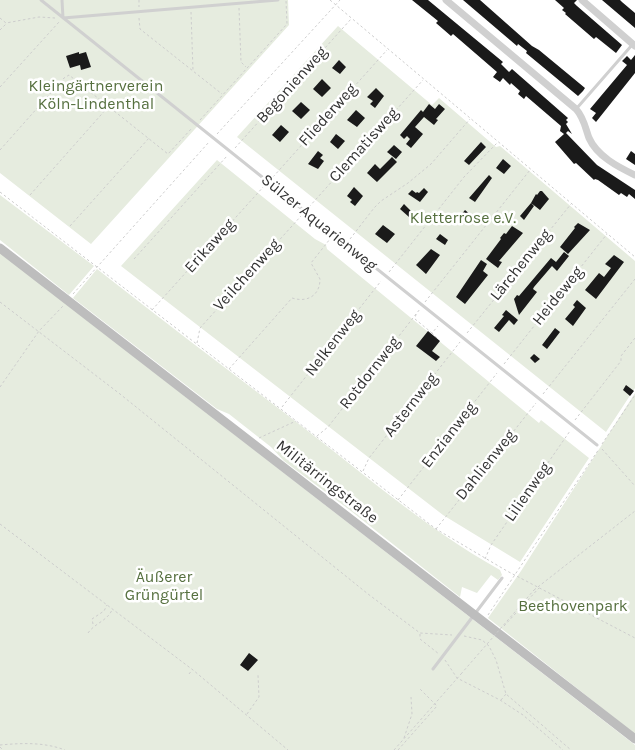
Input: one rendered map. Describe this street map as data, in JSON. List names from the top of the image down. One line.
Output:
{"streets":{"main road":["Militärringstraße"],"lane":["Sülzer Aquarienweg"],"path":["Begonienweg","Fliederweg","Clematisweg","Erikaweg","Lärchenweg","Veilchenweg","Heideweg","Nelkenweg","Rotdornweg","Asternweg","Enzianweg","Dahlienweg","Lilienweg"]},"crossings":[["Sülzer Aquarienweg","Lilienweg"]],"parks":["Kleingärtnerverein Köln-Lindenthal","Kletterrose e.V.","Äußerer Grüngürtel","Beethovenpark"]}
